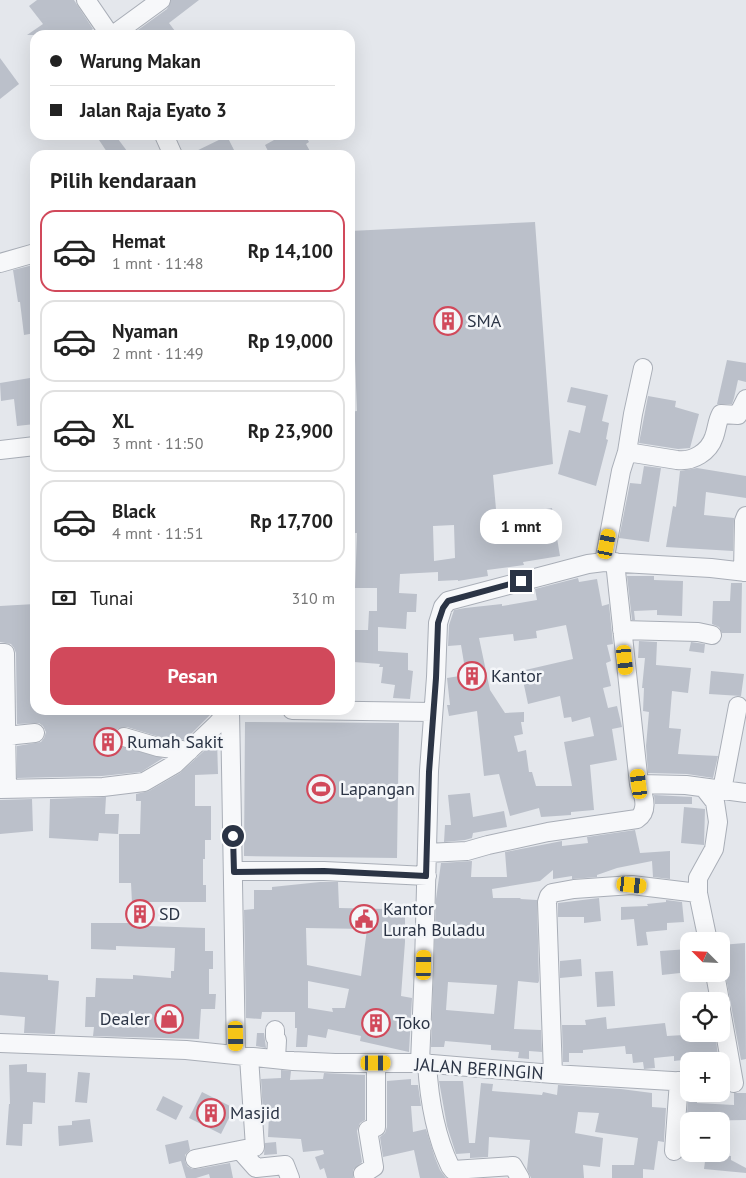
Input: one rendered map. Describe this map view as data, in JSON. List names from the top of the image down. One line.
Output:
{"streets":{"street":["JALAN BERINGIN"]},"places":{"building":["SMA","Kantor","Rumah Sakit","SD","Toko","Masjid"],"sports":["Lapangan"],"public building":["Kantor Lurah Buladu"],"shop":["Dealer"]},"north":"top left","page":{"banner":["Warung Makan","Jalan Raja Eyato 3"],"heading":"Pilih kendaraan","list":[{"name":"Hemat","note":"1 mnt · 11:48","value":"Rp 14,100"},{"name":"Nyaman","note":"2 mnt · 11:49","value":"Rp 19,000"},{"name":"XL","note":"3 mnt · 11:50","value":"Rp 23,900"},{"name":"Black","note":"4 mnt · 11:51","value":"Rp 17,700"}],"bubble":"1 mnt","pay":["Tunai","310 m"],"buttons":"Pesan","map_buttons":["+","−"]}}
